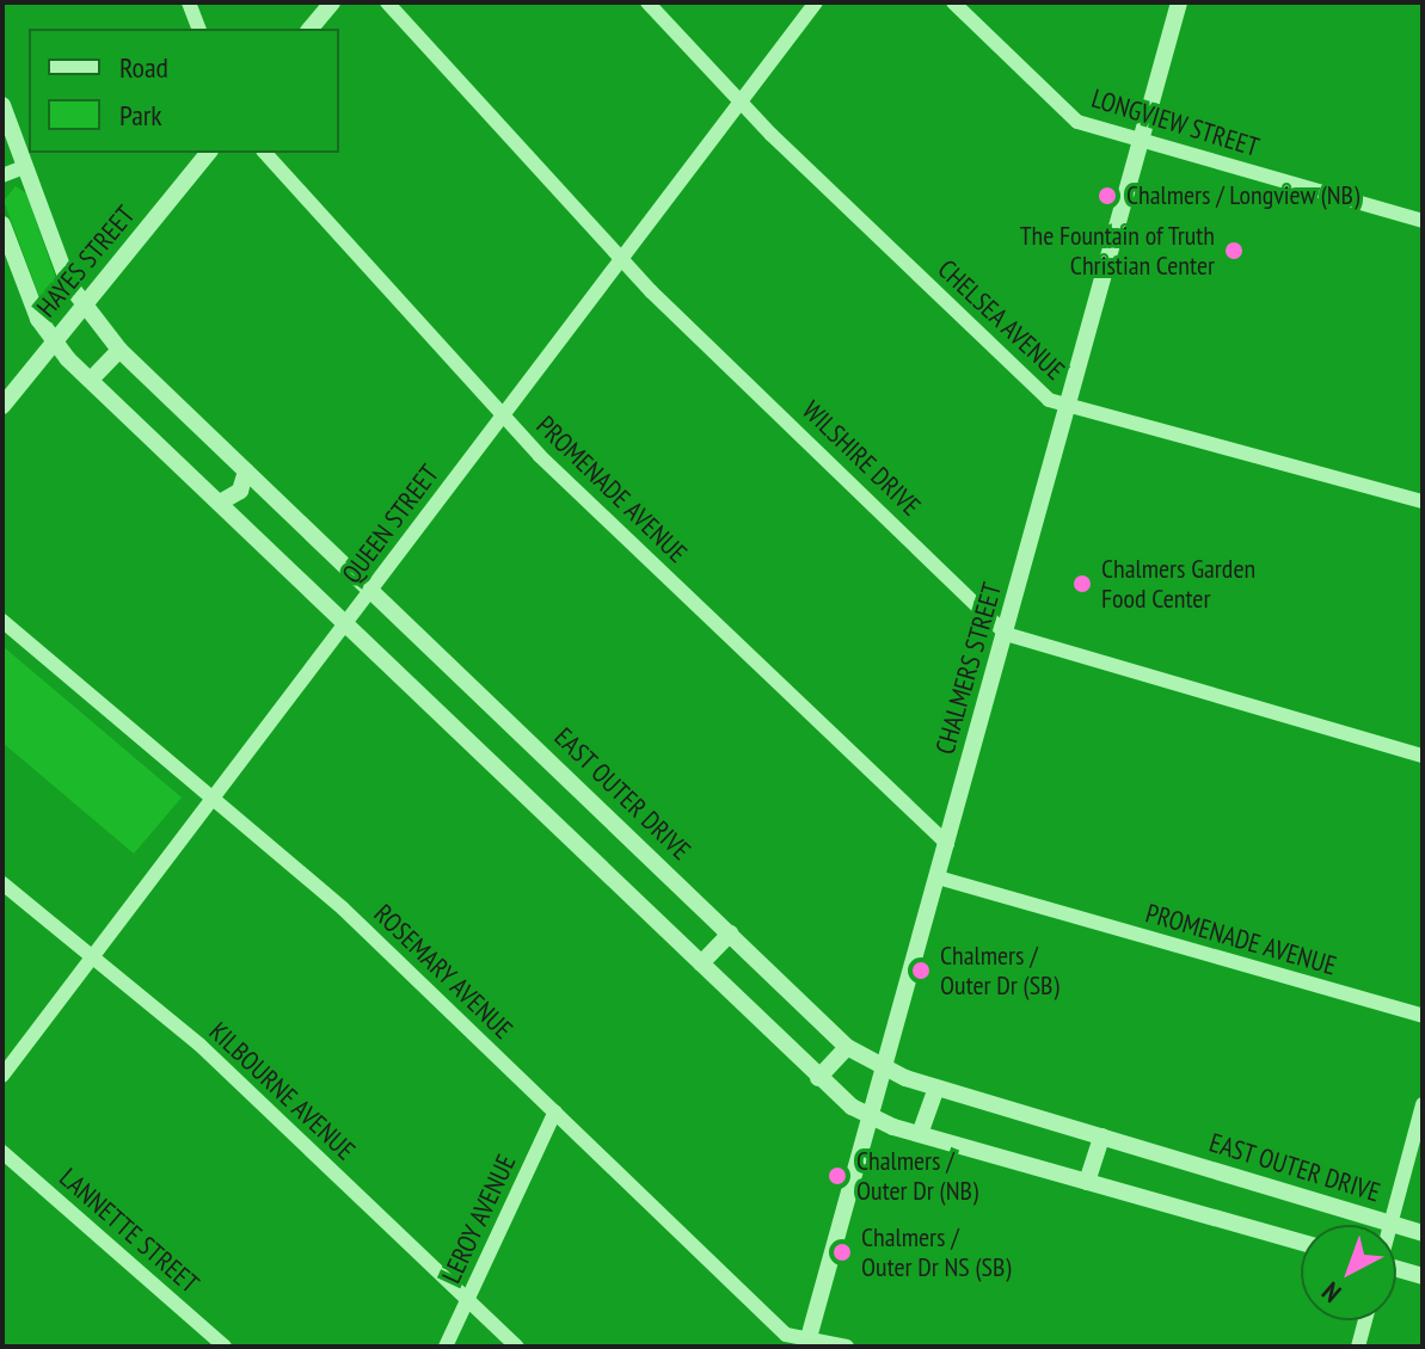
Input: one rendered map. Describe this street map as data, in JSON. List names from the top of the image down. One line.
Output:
{"streets":{"street":["LONGVIEW STREET","HAYES STREET","CHELSEA AVENUE","WILSHIRE DRIVE","PROMENADE AVENUE","QUEEN STREET","CHALMERS STREET","EAST OUTER DRIVE","ROSEMARY AVENUE","KILBOURNE AVENUE","LEROY AVENUE","LANNETTE STREET"]},"crossings":[["LONGVIEW STREET","CHALMERS STREET"],["HAYES STREET","EAST OUTER DRIVE"],["CHELSEA AVENUE","QUEEN STREET"],["CHELSEA AVENUE","CHALMERS STREET"],["WILSHIRE DRIVE","QUEEN STREET"],["WILSHIRE DRIVE","CHALMERS STREET"],["PROMENADE AVENUE","QUEEN STREET"],["PROMENADE AVENUE","CHALMERS STREET"],["QUEEN STREET","EAST OUTER DRIVE"],["QUEEN STREET","ROSEMARY AVENUE"],["QUEEN STREET","KILBOURNE AVENUE"],["CHALMERS STREET","EAST OUTER DRIVE"],["CHALMERS STREET","ROSEMARY AVENUE"],["ROSEMARY AVENUE","LEROY AVENUE"],["KILBOURNE AVENUE","LEROY AVENUE"]],"places":["Chalmers / Longview (NB)","The Fountain of Truth Christian Center","Chalmers Garden Food Center","Chalmers / Outer Dr (SB)","Chalmers / Outer Dr (NB)","Chalmers / Outer Dr NS (SB)"],"legend":["Road","Park"],"north":"bottom left"}
